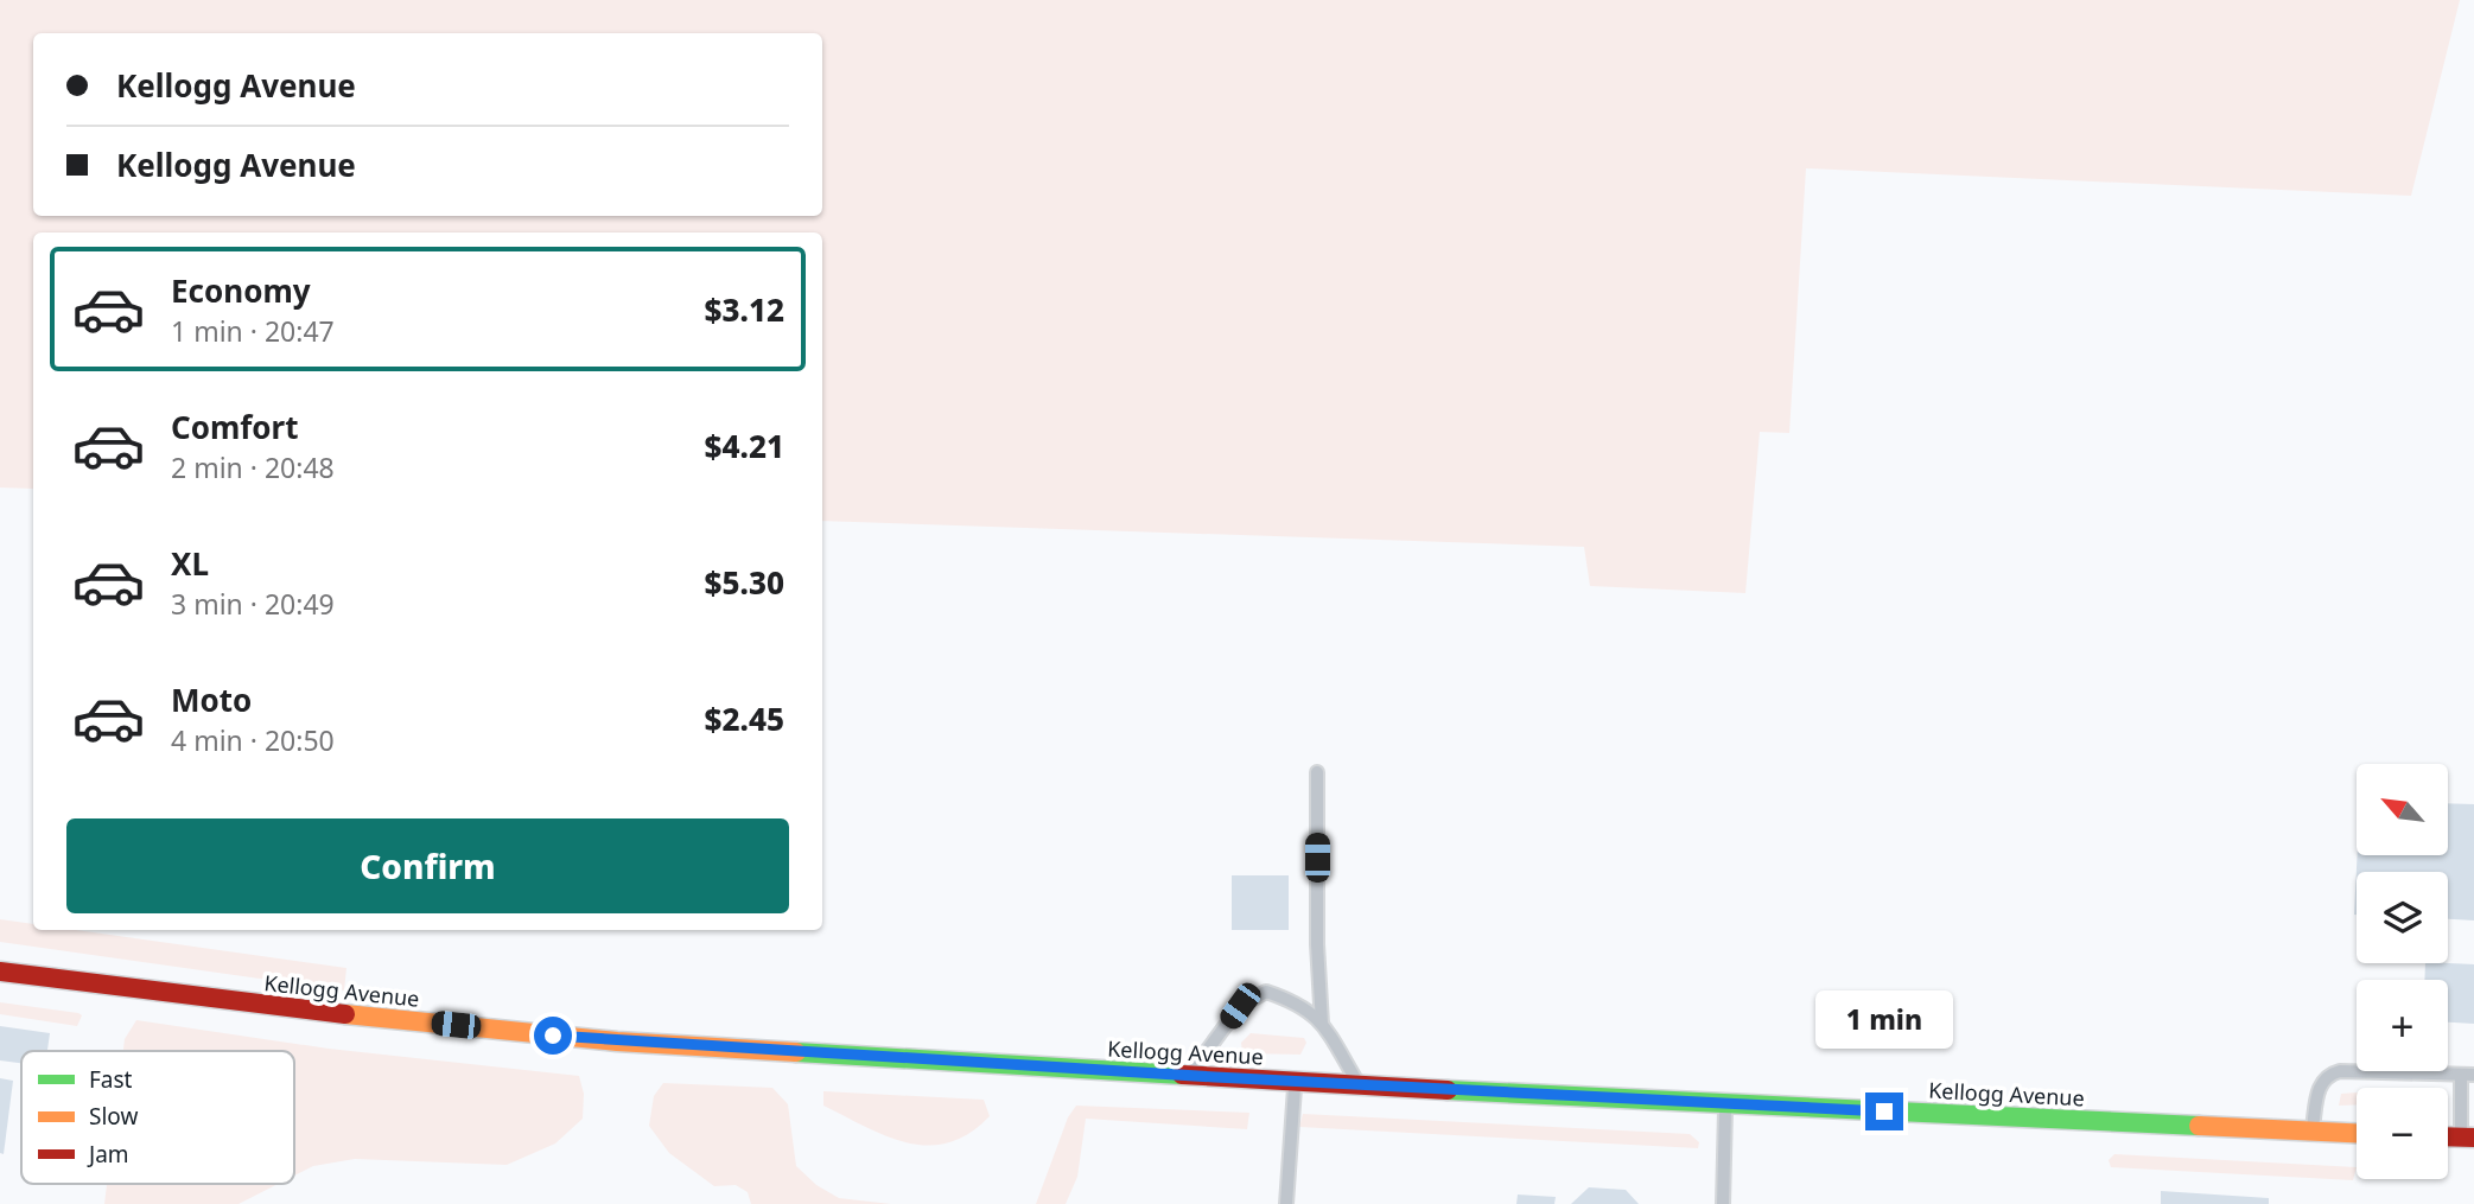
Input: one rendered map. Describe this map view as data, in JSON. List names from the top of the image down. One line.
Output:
{"streets":{"main road":["Kellogg Avenue"]},"legend":["Fast","Slow","Jam"],"north":"top left","page":{"banner":["Kellogg Avenue","Kellogg Avenue"],"list":[{"name":"Economy","note":"1 min · 20:47","value":"$3.12"},{"name":"Comfort","note":"2 min · 20:48","value":"$4.21"},{"name":"XL","note":"3 min · 20:49","value":"$5.30"},{"name":"Moto","note":"4 min · 20:50","value":"$2.45"}],"map_buttons":["+","−"],"buttons":"Confirm","bubble":"1 min"}}
